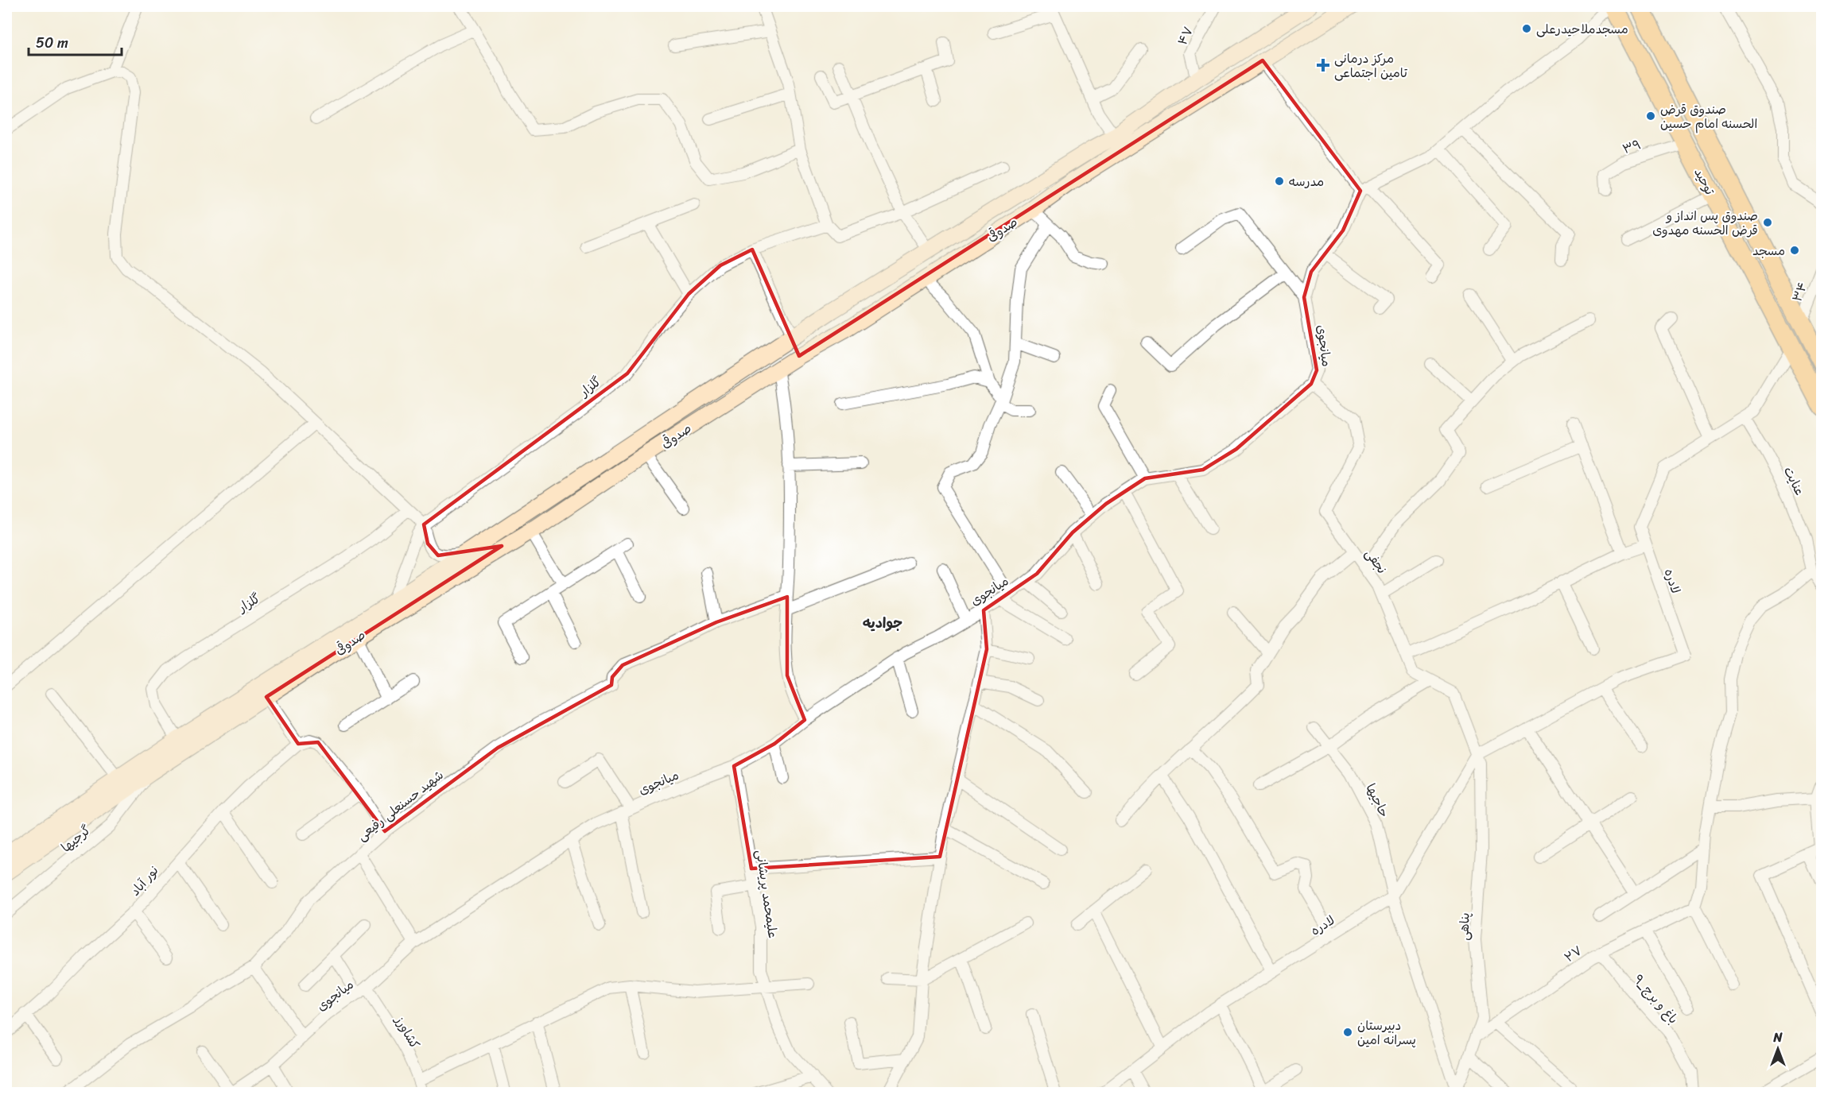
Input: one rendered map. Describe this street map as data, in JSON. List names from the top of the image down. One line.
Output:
{"streets":{"main road":["توحید","صدوقی"],"street":["۴۷","۳۹","۳۴","میانجوی","گلزار","عنایت","نجفی","لادره","حاجیها","شهید حسنعلی رفیعی","گرجیها","نور آباد","علیمحمد پریشانی","پناهی","۲۷","۹_باغ و برج","کشاورز"]},"crossings":[["۴۷","صدوقی"],["۳۹","توحید"],["توحید","۳۴"],["توحید","لادره"],["صدوقی","گلزار"],["صدوقی","گرجیها"],["میانجوی","نجفی"],["میانجوی","علیمحمد پریشانی"],["میانجوی","کشاورز"],["عنایت","لادره"],["نجفی","لادره"],["نجفی","پناهی"],["لادره","حاجیها"],["لادره","پناهی"],["پناهی","۲۷"],["۲۷","۹_باغ و برج"]],"districts":["جوادیه"],"places":{"other":["مسجدملاحیدرعلی","صندوق قرض الحسنه امام حسین","مدرسه","صندوق پس انداز و قرض الحسنه مهدوی","مسجد","دبیرستان پسرانه امین"],"health":["مرکز درمانی تامین اجتماعی"]},"scale_bar":"50 m","north":"top"}
